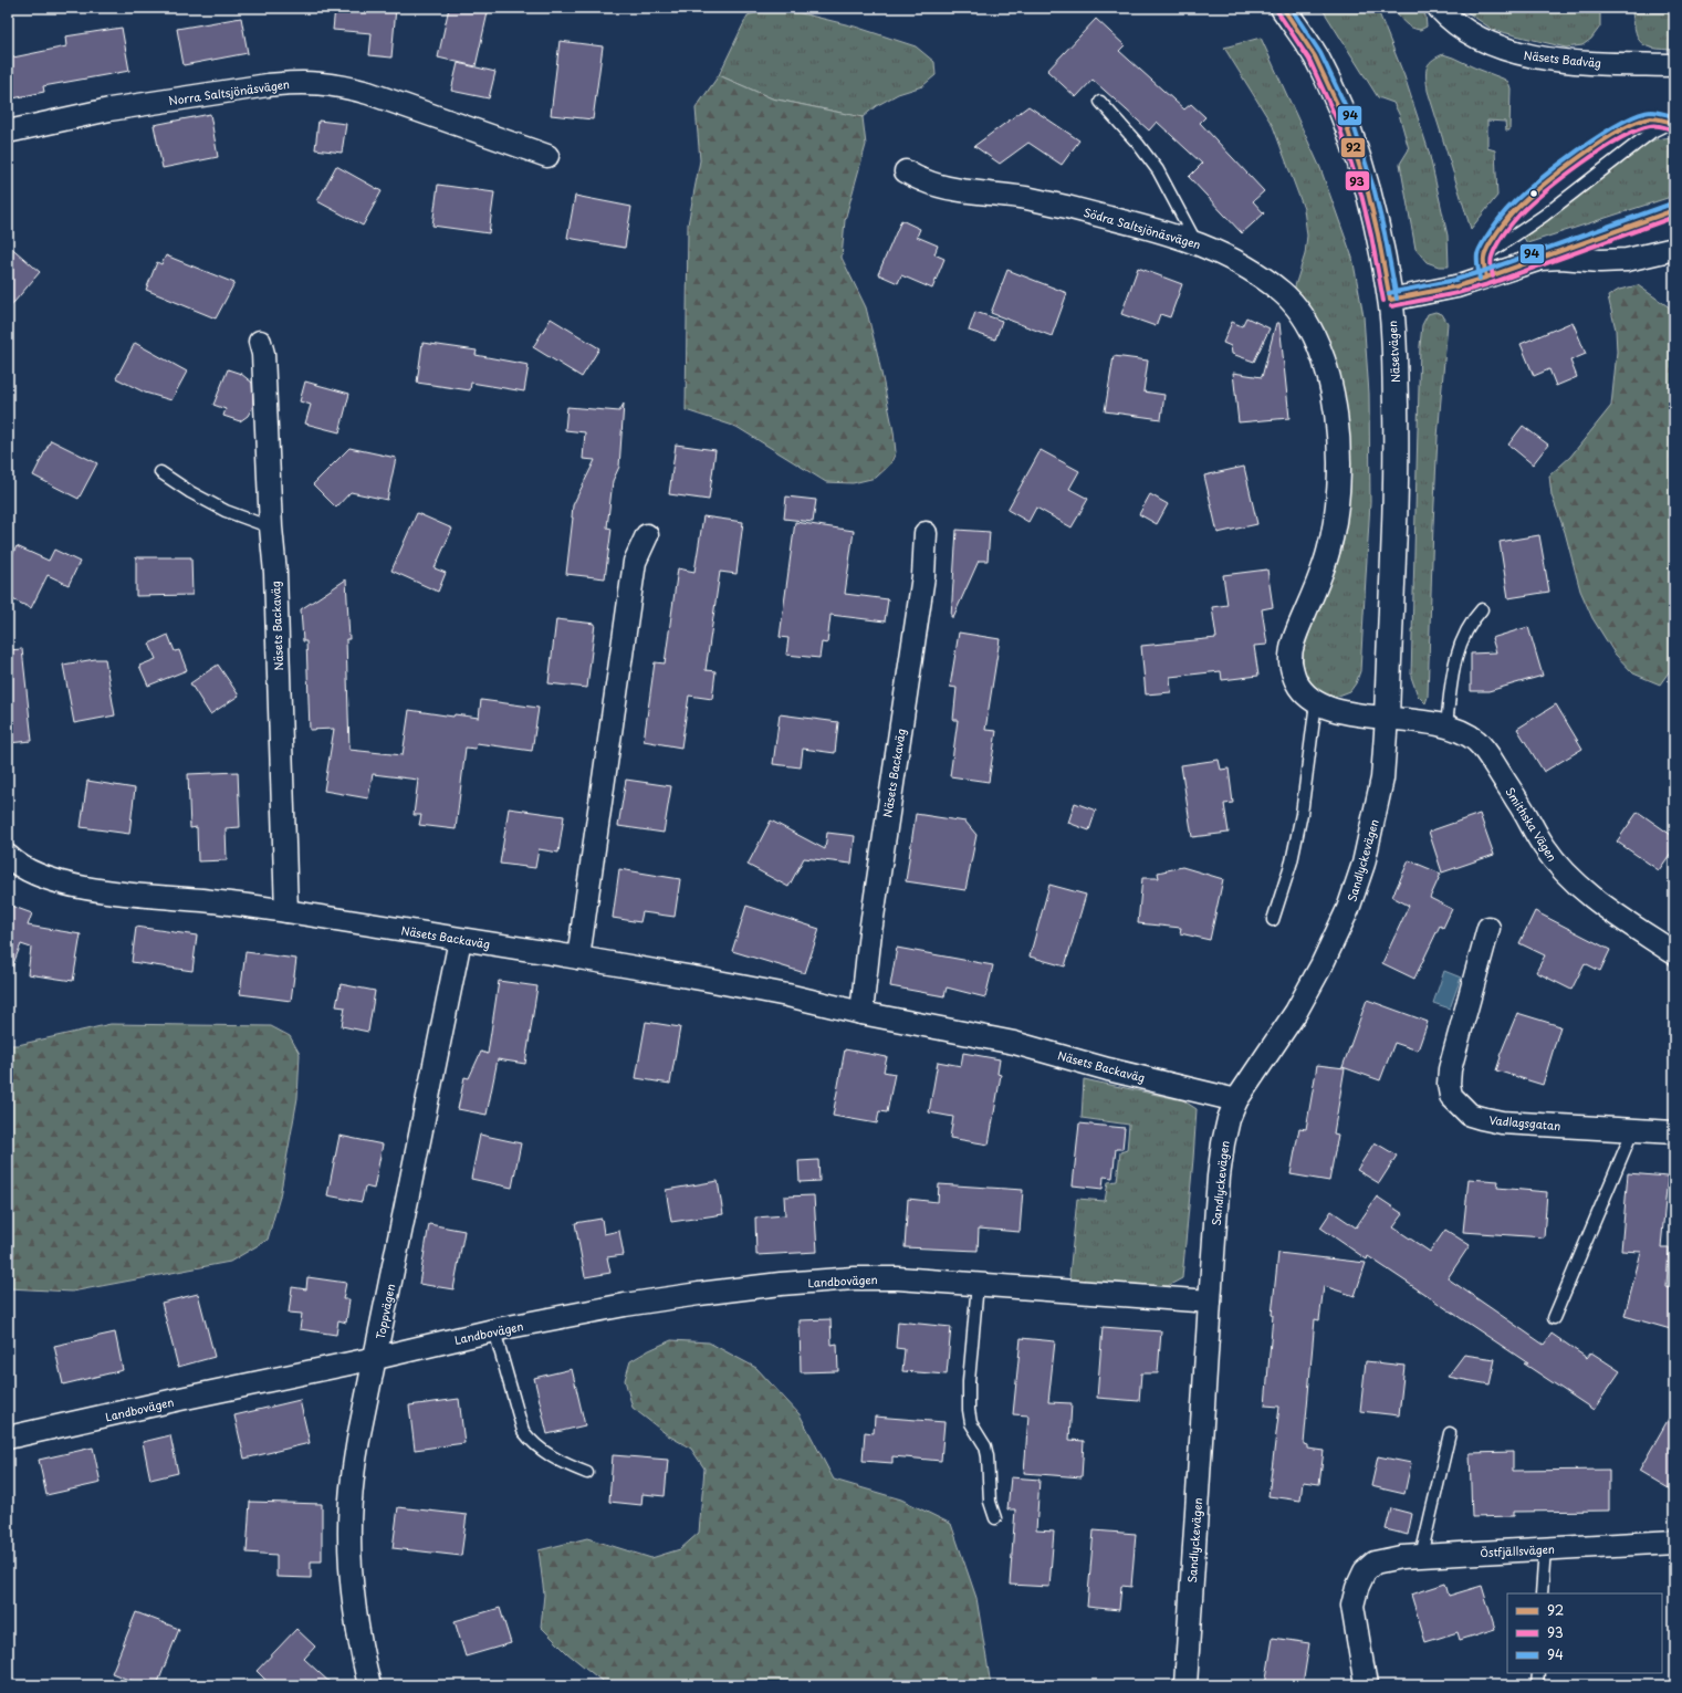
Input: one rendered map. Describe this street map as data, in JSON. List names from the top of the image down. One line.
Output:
{"streets":{"street":["Näsets Badväg","Norra Saltsjönäsvägen","Södra Saltsjönäsvägen","Näsetvägen","Näsets Backaväg","Smithska Vägen","Sandlyckevägen","Vadlagsgatan","Landbovägen","Toppvägen","Östfjällsvägen"]},"crossings":[["Södra Saltsjönäsvägen","Näsetvägen"],["Södra Saltsjönäsvägen","Smithska Vägen"],["Södra Saltsjönäsvägen","Sandlyckevägen"],["Näsetvägen","Smithska Vägen"],["Näsetvägen","Sandlyckevägen"],["Näsets Backaväg","Sandlyckevägen"],["Näsets Backaväg","Toppvägen"],["Smithska Vägen","Sandlyckevägen"],["Sandlyckevägen","Landbovägen"],["Landbovägen","Toppvägen"]],"lines":["transit line 92","transit line 94","transit line 93"],"legend":["92","93","94"]}
